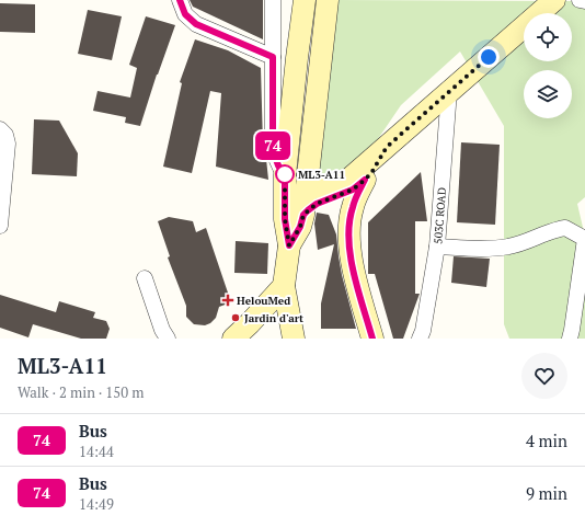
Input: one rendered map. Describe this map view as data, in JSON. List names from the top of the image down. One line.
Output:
{"streets":{"street":["503C ROAD"]},"places":{"other":["ML3-A11","Jardin d'art"],"health":["HelouMed"]},"lines":["bus line 74"],"page":{"on_map":"74","heading":["ML3-A11","Walk · 2 min · 150 m"],"list":[{"mark":"74","name":"Bus","note":"14:44","value":"4 min"},{"mark":"74","name":"Bus","note":"14:49","value":"9 min"}]}}
